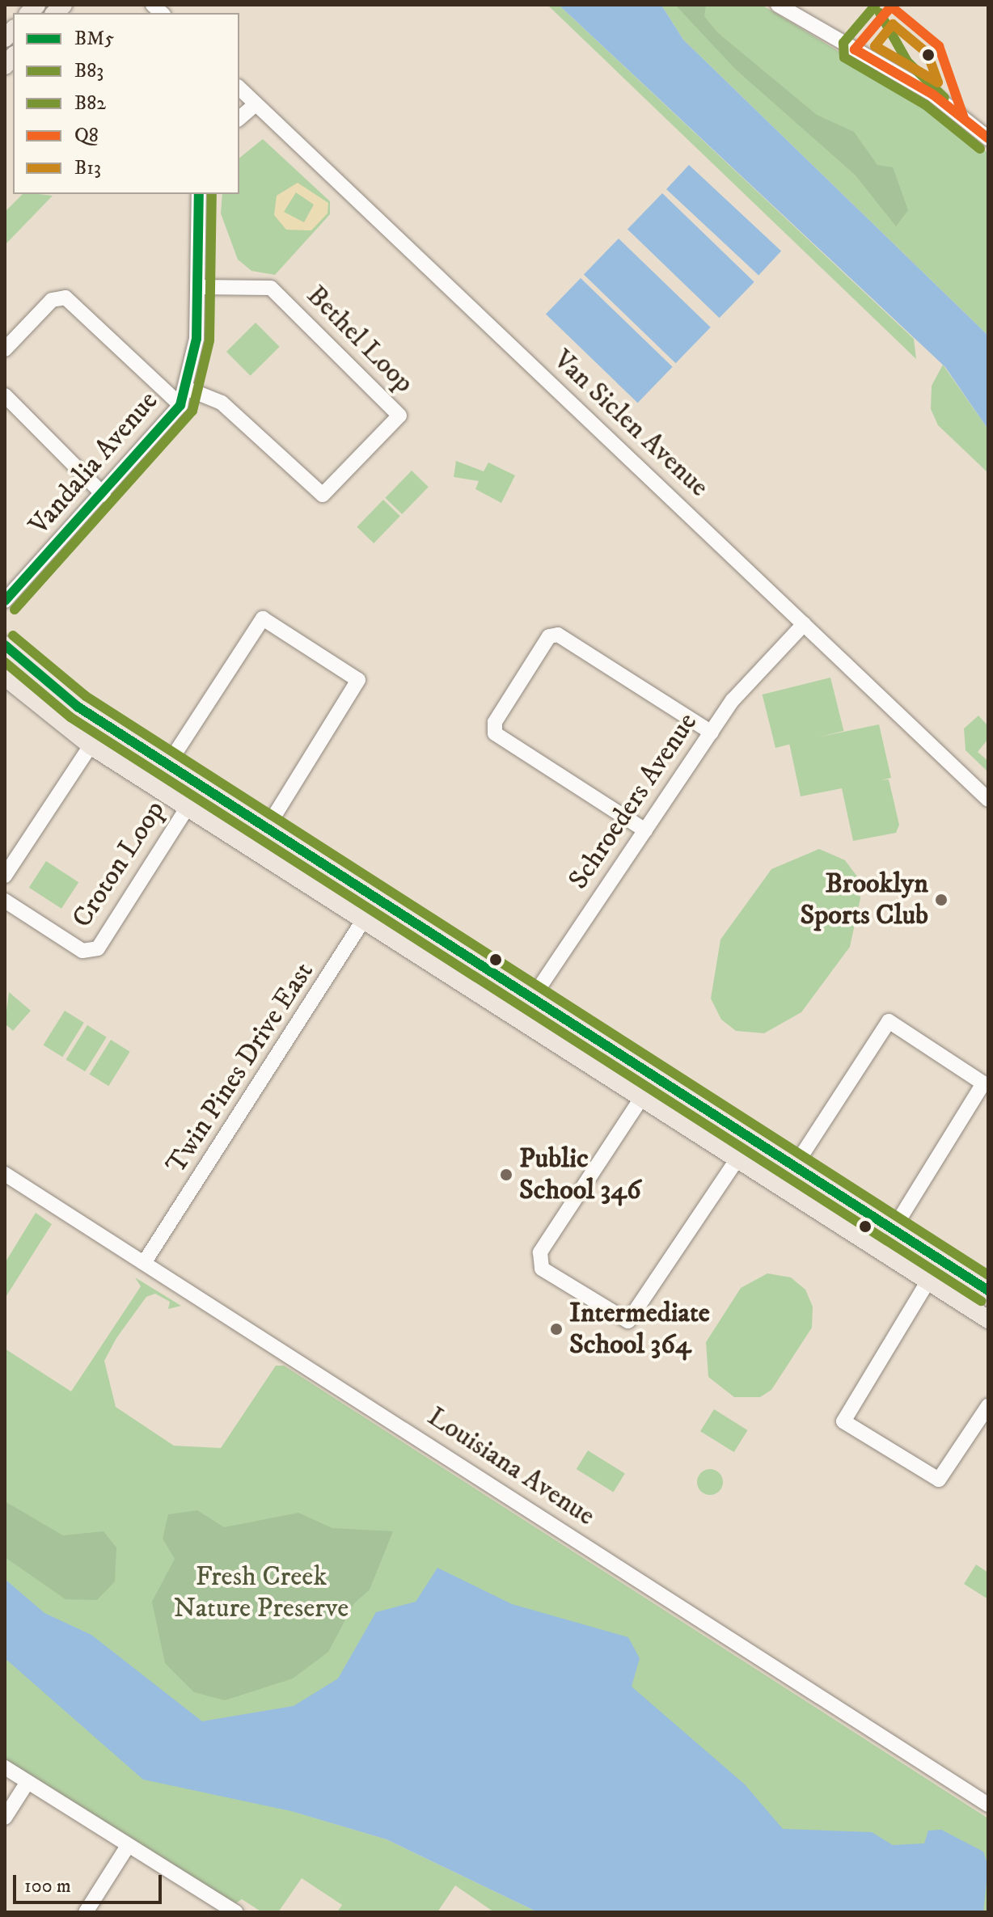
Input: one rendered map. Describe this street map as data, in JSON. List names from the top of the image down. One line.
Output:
{"streets":{"street":["Bethel Loop","Van Siclen Avenue","Vandalia Avenue","Schroeders Avenue","Croton Loop","Twin Pines Drive East","Louisiana Avenue"]},"crossings":[["Bethel Loop","Vandalia Avenue"],["Van Siclen Avenue","Schroeders Avenue"],["Twin Pines Drive East","Louisiana Avenue"]],"parks":["Fresh Creek Nature Preserve"],"places":["Brooklyn Sports Club","Public School 346","Intermediate School 364"],"lines":["transit line B83","transit line Q8","transit line B13","transit line BM5","transit line B82"],"legend":["BM5","B83","B82","Q8","B13"],"scale_bar":"100 m"}
